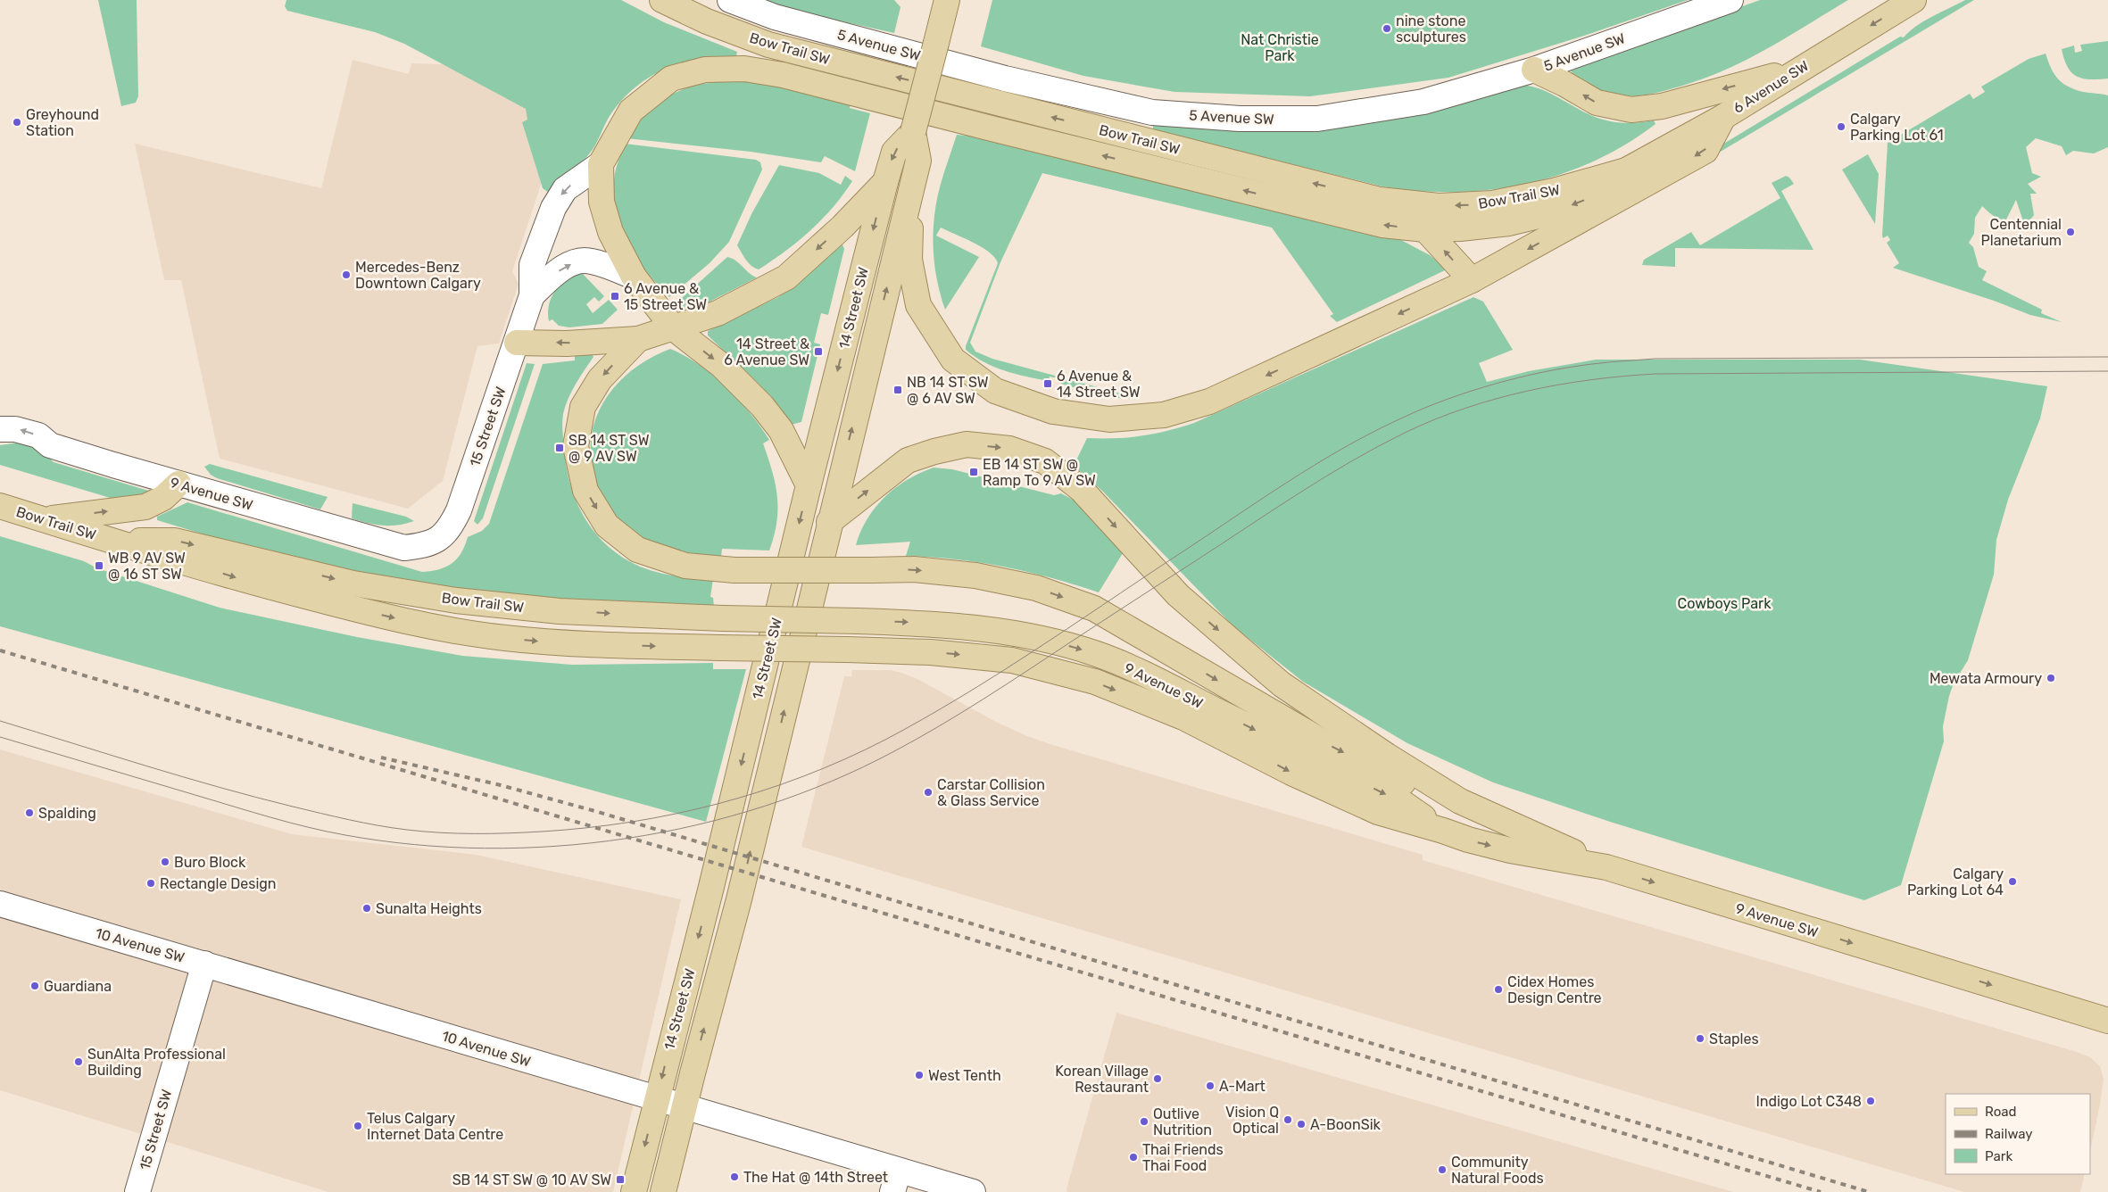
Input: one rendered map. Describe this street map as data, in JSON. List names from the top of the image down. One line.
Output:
{"streets":{"main road":["Bow Trail SW","6 Avenue SW","14 Street SW","9 Avenue SW"],"street":["5 Avenue SW","15 Street SW","10 Avenue SW"]},"crossings":[["Bow Trail SW","6 Avenue SW"],["Bow Trail SW","9 Avenue SW"],["14 Street SW","10 Avenue SW"],["15 Street SW","9 Avenue SW"],["15 Street SW","10 Avenue SW"]],"one_way":["6 Avenue SW","9 Avenue SW"],"parks":["Nat Christie Park","Cowboys Park"],"places":{"other":["nine stone sculptures","Greyhound Station","Calgary Parking Lot 61","Centennial Planetarium","Mercedes-Benz Downtown Calgary","Mewata Armoury","Carstar Collision & Glass Service","Spalding","Buro Block","Calgary Parking Lot 64","Rectangle Design","Sunalta Heights","Guardiana","Cidex Homes Design Centre","Staples","SunAlta Professional Building","West Tenth","Korean Village Restaurant","A-Mart","Indigo Lot C348","Vision Q Optical","Outlive Nutrition","A-BoonSik","Telus Calgary Internet Data Centre","Thai Friends Thai Food","Community Natural Foods","The Hat @ 14th Street"],"transit":["6 Avenue & 15 Street SW","14 Street & 6 Avenue SW","6 Avenue & 14 Street SW","NB 14 ST SW @ 6 AV SW","SB 14 ST SW @ 9 AV SW","EB 14 ST SW @ Ramp To 9 AV SW","WB 9 AV SW @ 16 ST SW","SB 14 ST SW @ 10 AV SW"]},"legend":["Road","Railway","Park"]}
